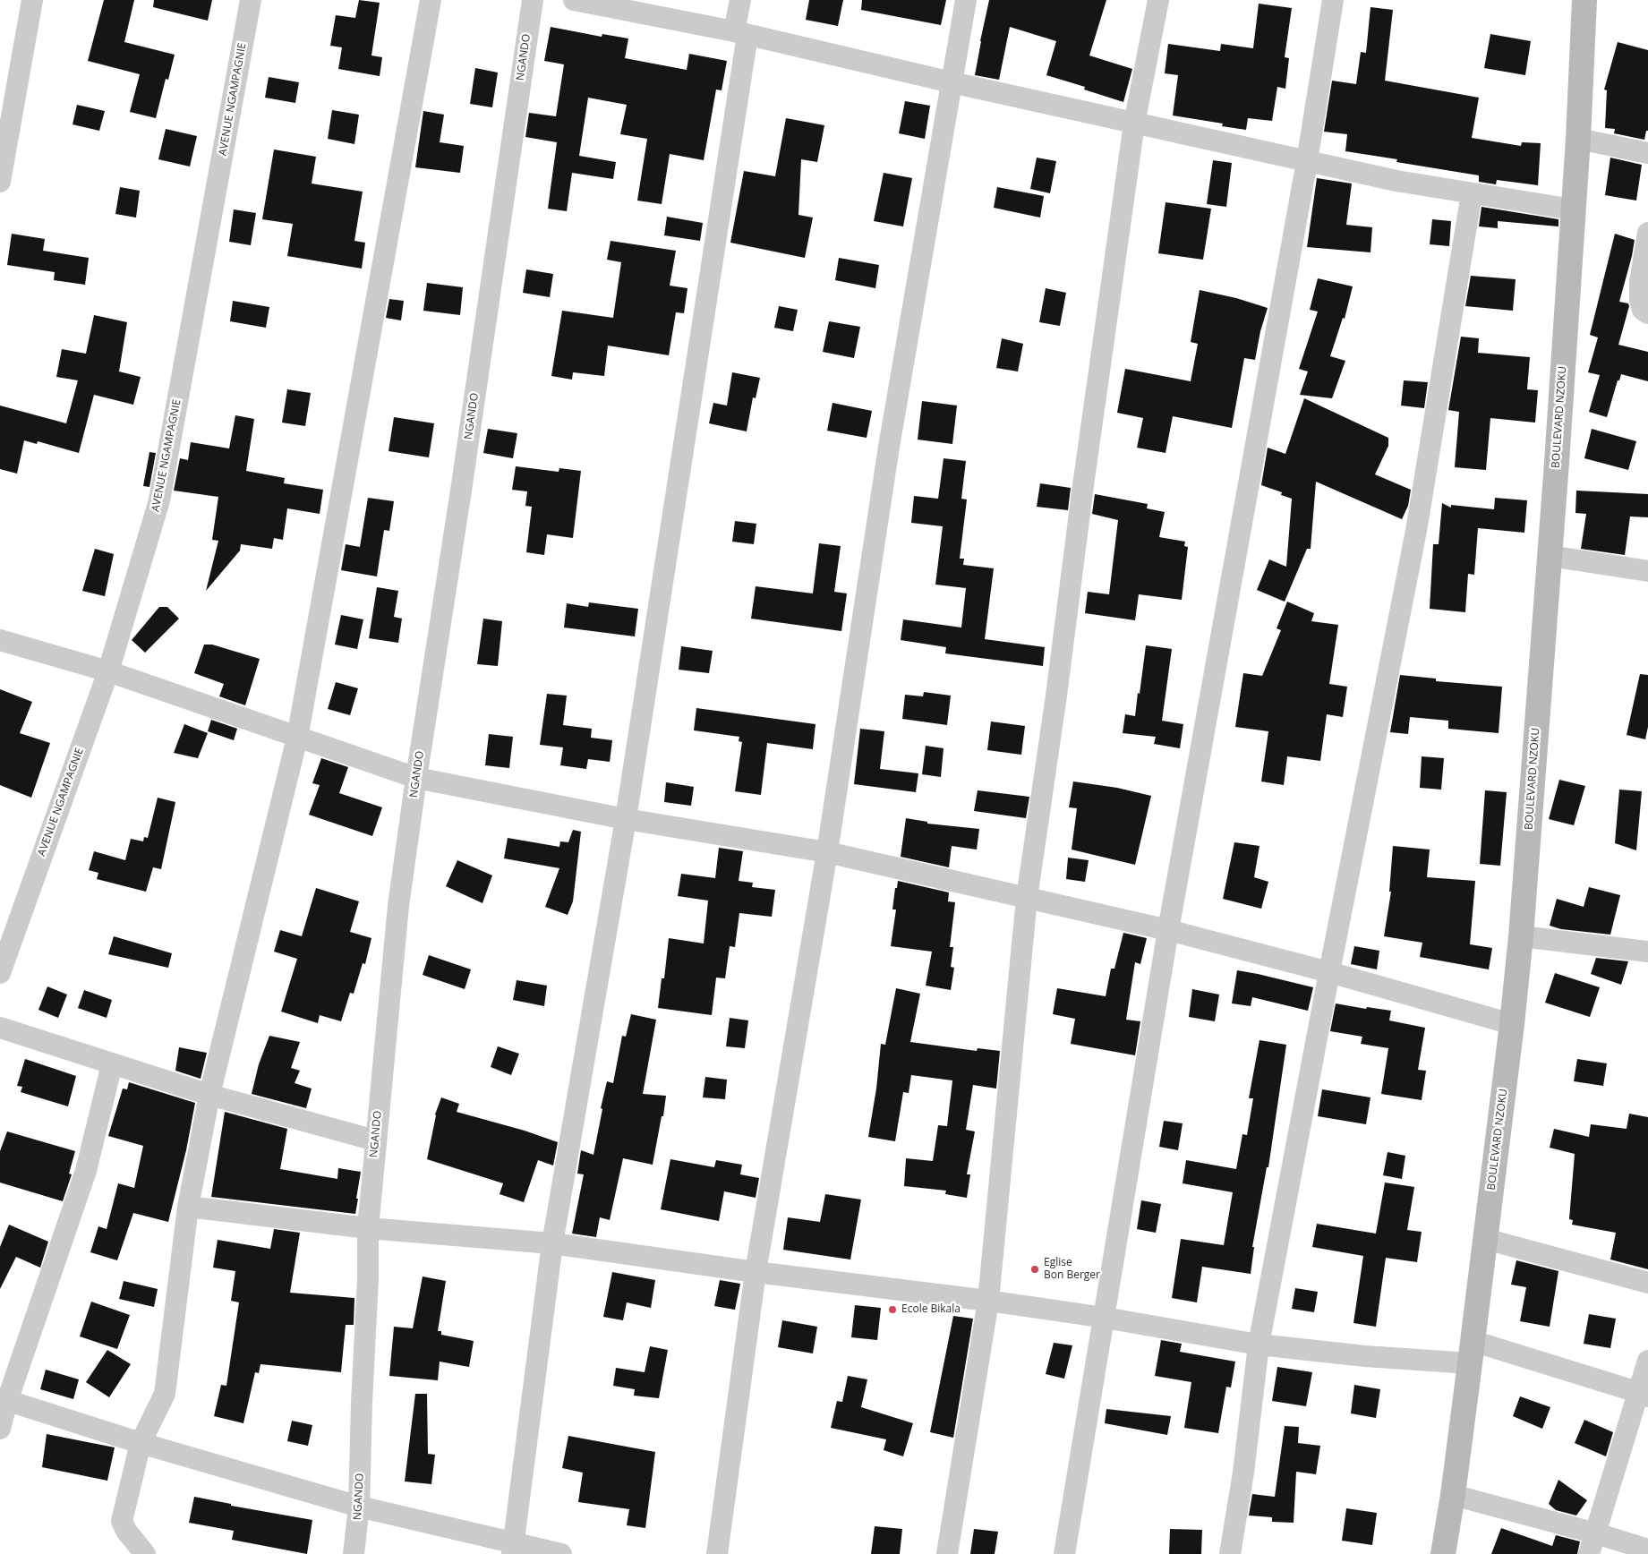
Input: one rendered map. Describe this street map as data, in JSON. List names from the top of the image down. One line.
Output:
{"streets":{"street":["NGANDO","AVENUE NGAMPAGNIE","BOULEVARD NZOKU"]},"places":["Eglise Bon Berger","Ecole Bikala"]}
